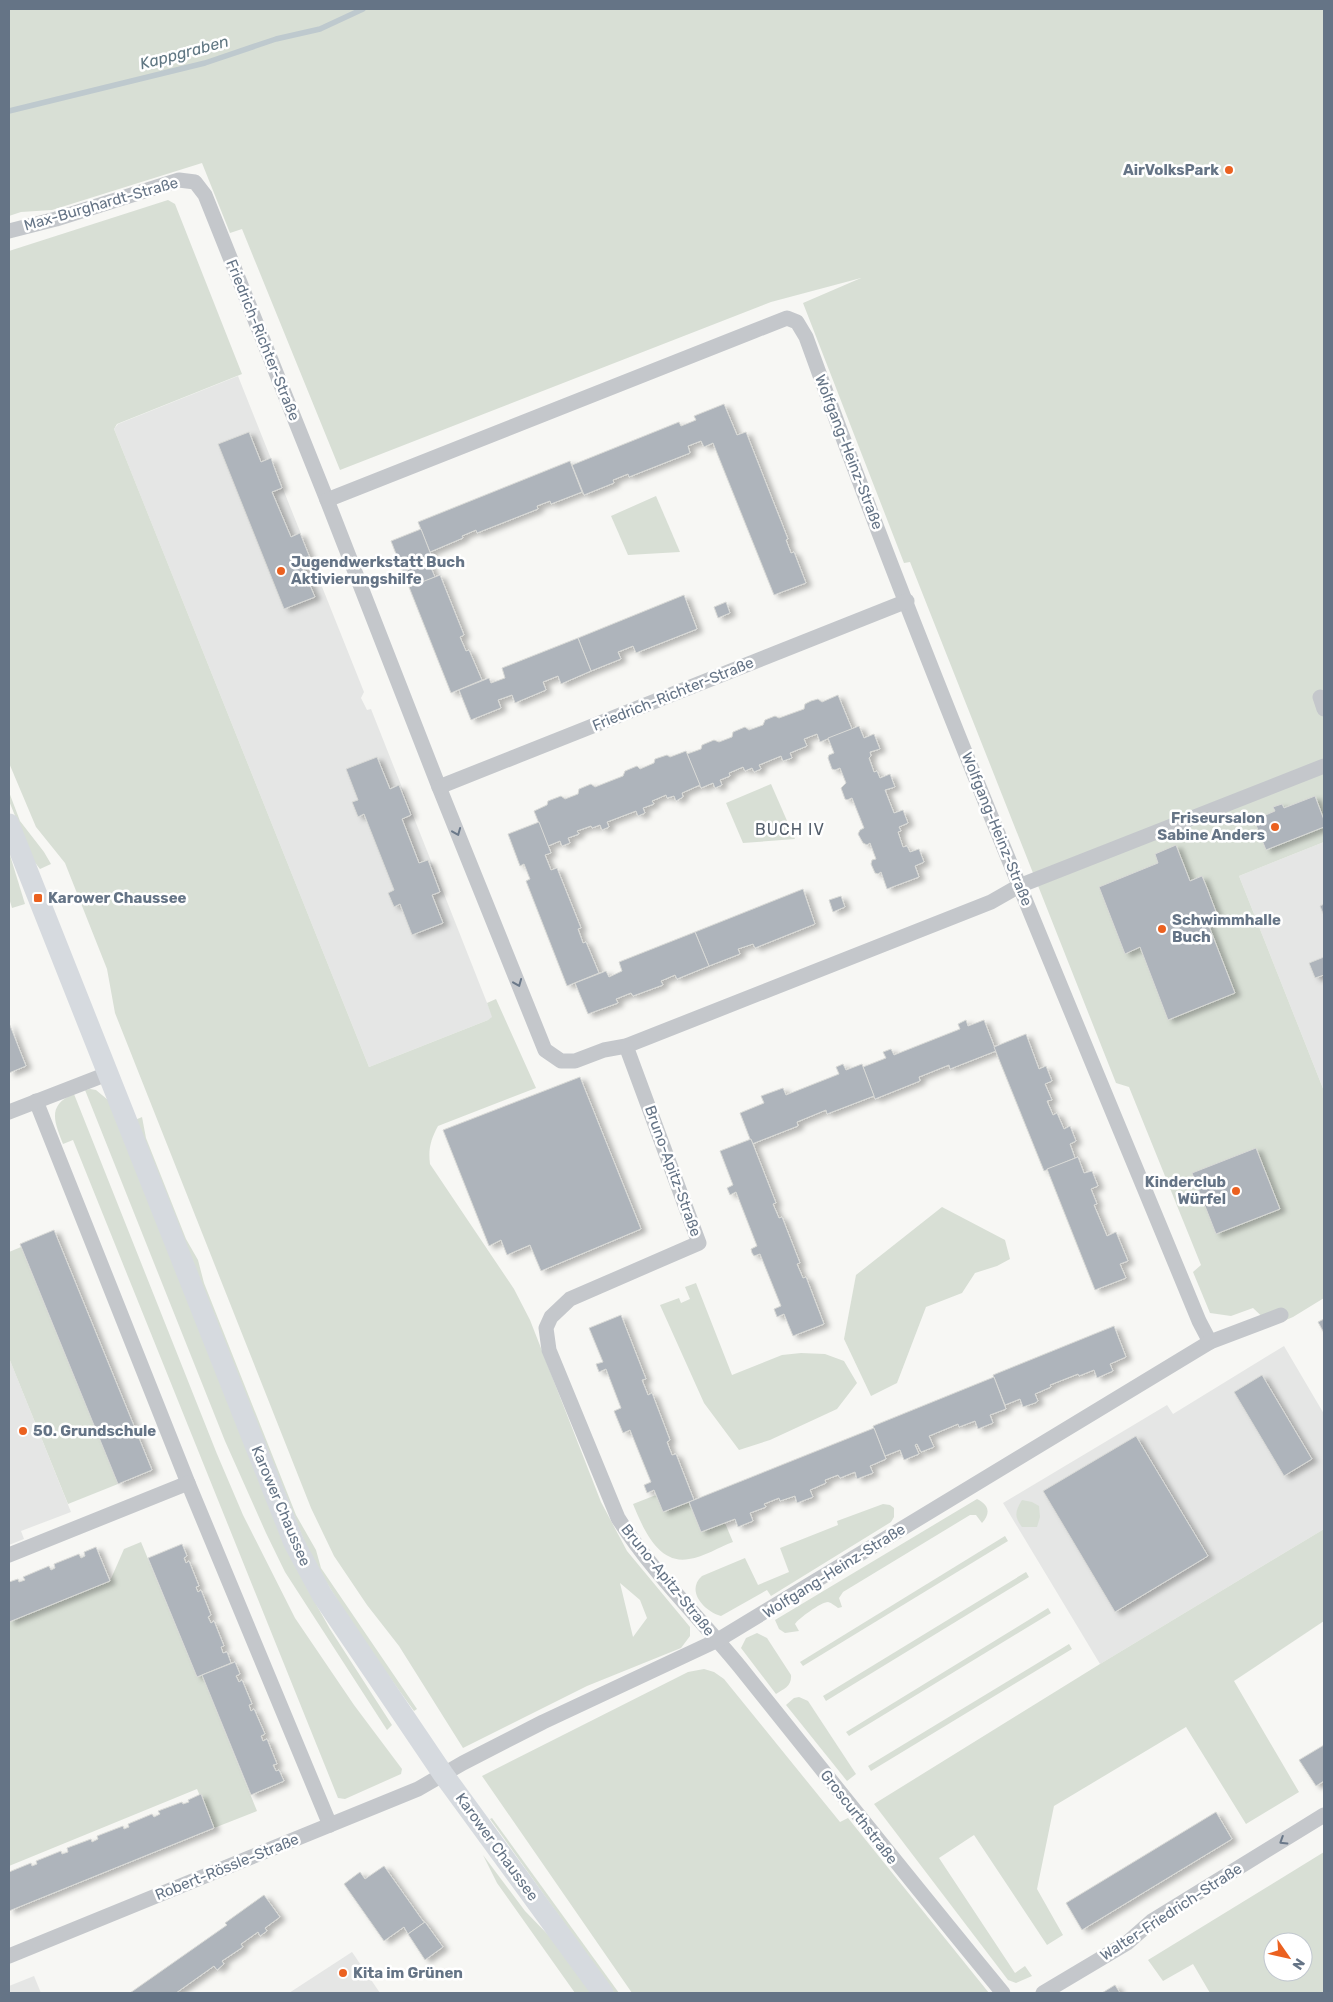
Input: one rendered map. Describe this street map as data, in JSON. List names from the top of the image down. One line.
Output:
{"streets":{"main road":["Karower Chaussee"],"street":["Max-Burghardt-Straße","Friedrich-Richter-Straße","Wolfgang-Heinz-Straße","Bruno-Apitz-Straße","Groscurthstraße","Robert-Rössle-Straße","Walter-Friedrich-Straße"]},"crossings":[["Max-Burghardt-Straße","Friedrich-Richter-Straße"],["Friedrich-Richter-Straße","Wolfgang-Heinz-Straße"],["Friedrich-Richter-Straße","Bruno-Apitz-Straße"],["Wolfgang-Heinz-Straße","Bruno-Apitz-Straße"],["Wolfgang-Heinz-Straße","Karower Chaussee"],["Wolfgang-Heinz-Straße","Groscurthstraße"],["Wolfgang-Heinz-Straße","Robert-Rössle-Straße"],["Bruno-Apitz-Straße","Groscurthstraße"],["Karower Chaussee","Robert-Rössle-Straße"]],"one_way":["Walter-Friedrich-Straße"],"districts":["BUCH IV"],"water":["Kappgraben"],"places":{"other":["AirVolksPark","Jugendwerkstatt Buch Aktivierungshilfe","Friseursalon Sabine Anders","Schwimmhalle Buch","Kinderclub Würfel","50. Grundschule","Kita im Grünen"],"transit":["Karower Chaussee"]},"north":"bottom right"}
